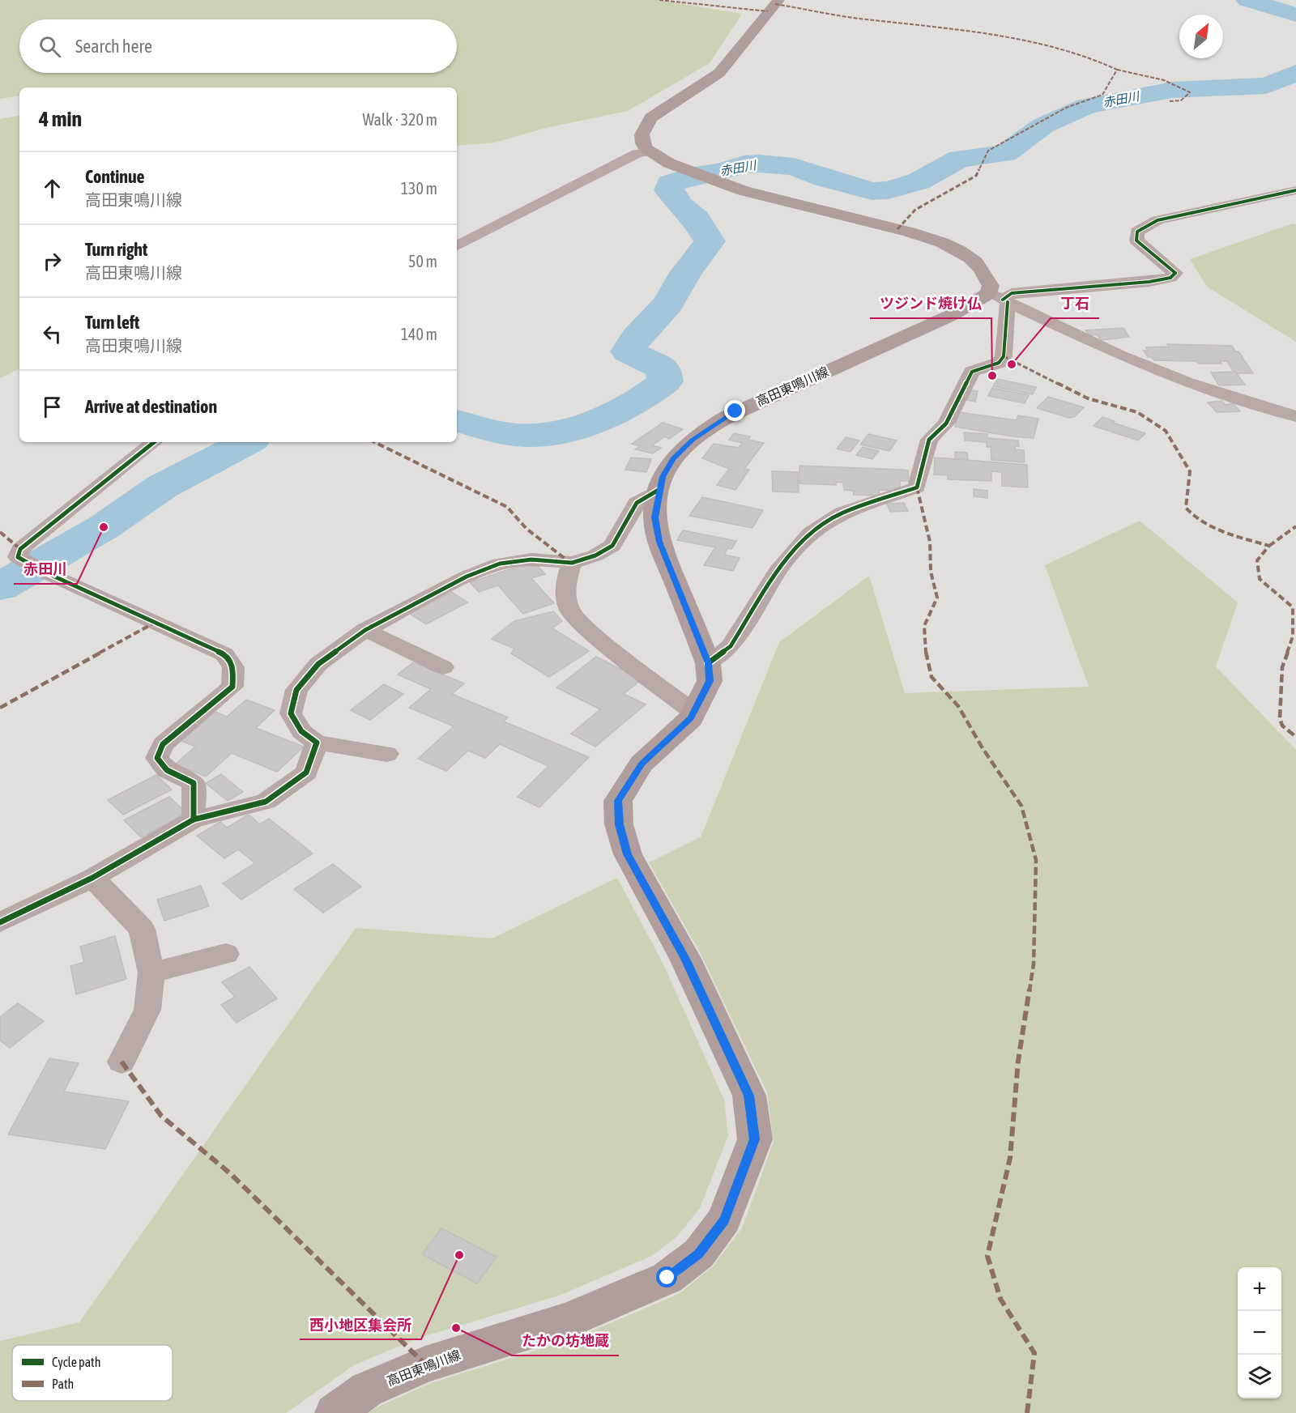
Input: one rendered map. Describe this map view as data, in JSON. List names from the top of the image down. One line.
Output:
{"streets":{"main road":["高田東鳴川線"]},"water":["赤田川"],"places":["丁石","ツジンド焼け仏","赤田川","西小地区集会所","たかの坊地蔵"],"legend":["Cycle path","Path"],"north":"top right","page":{"search":"Search here","heading":["4 min","Walk · 320 m"],"list":[["Continue","高田東鳴川線","130 m"],["Turn right","高田東鳴川線","50 m"],["Turn left","高田東鳴川線","140 m"],"Arrive at destination"],"map_buttons":["+","−"]}}
